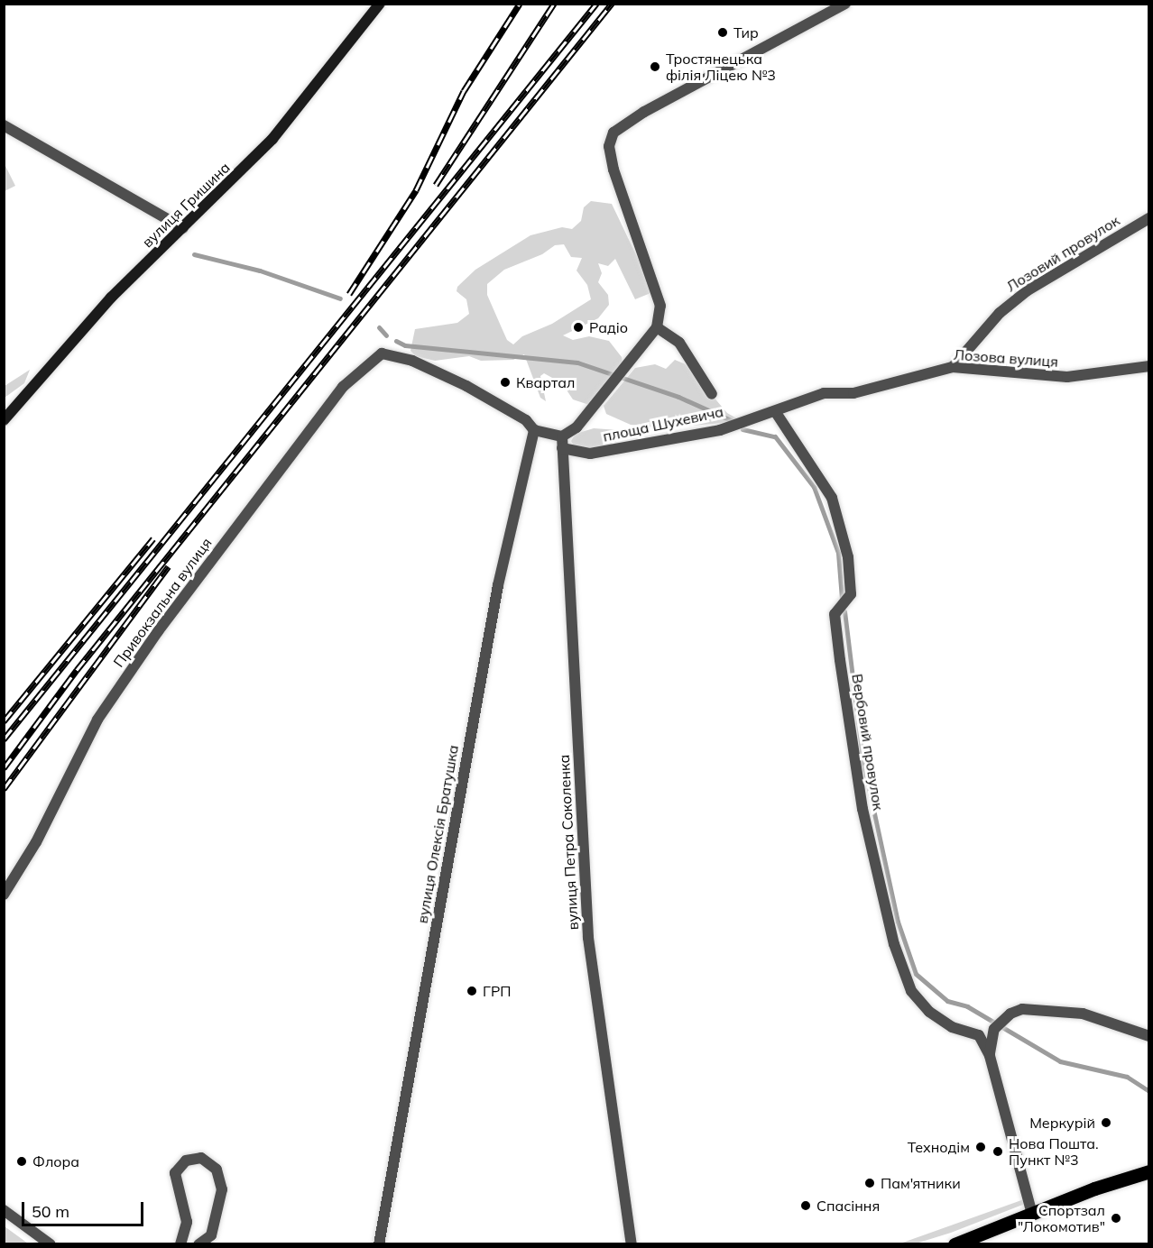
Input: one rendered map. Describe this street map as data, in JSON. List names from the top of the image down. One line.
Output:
{"streets":{"street":["вулиця Гришина","Лозовий провулок","Лозова вулиця","площа Шухевича","Привокзальна вулиця","Вербовий провулок","вулиця Олексія Братушка","вулиця Петра Соколенка"]},"crossings":[["Лозовий провулок","Лозова вулиця"],["Лозова вулиця","площа Шухевича"],["площа Шухевича","Привокзальна вулиця"],["площа Шухевича","Вербовий провулок"],["площа Шухевича","вулиця Олексія Братушка"],["площа Шухевича","вулиця Петра Соколенка"]],"places":["Тир","Тростянецька філія Ліцею №3","Радіо","Квартал","ГРП","Меркурій","Технодім","Нова Пошта. Пункт №3","Флора","Пам'ятники","Спасіння","Спортзал \"Локомотив\""],"scale_bar":"50 m"}
